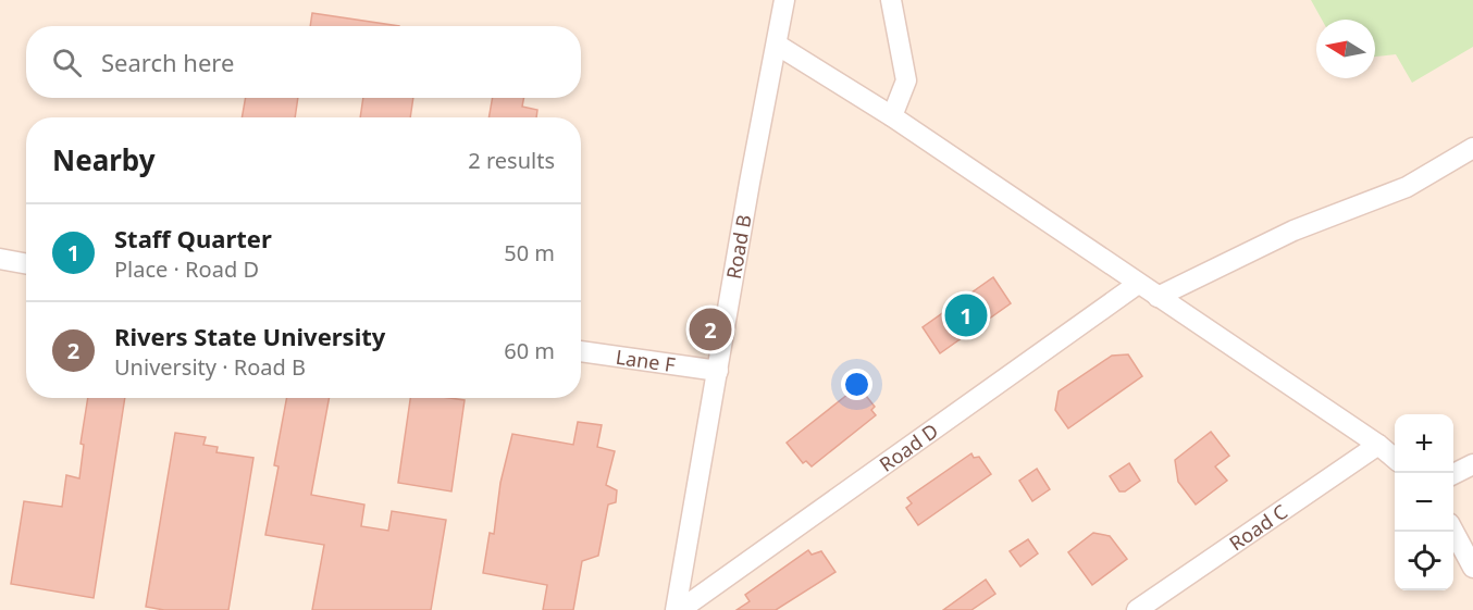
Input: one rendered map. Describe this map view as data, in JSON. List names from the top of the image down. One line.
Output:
{"streets":{"street":["Road B","Lane F","Road D","Road C"]},"crossings":[["Road B","Lane F"]],"north":"left","page":{"search":"Search here","heading":["Nearby","2 results"],"list":[{"mark":"1","name":"Staff Quarter","note":"Place · Road D","value":"50 m"},{"mark":"2","name":"Rivers State University","note":"University · Road B","value":"60 m"}],"pins":["1","2"],"map_buttons":["+","−"]}}
